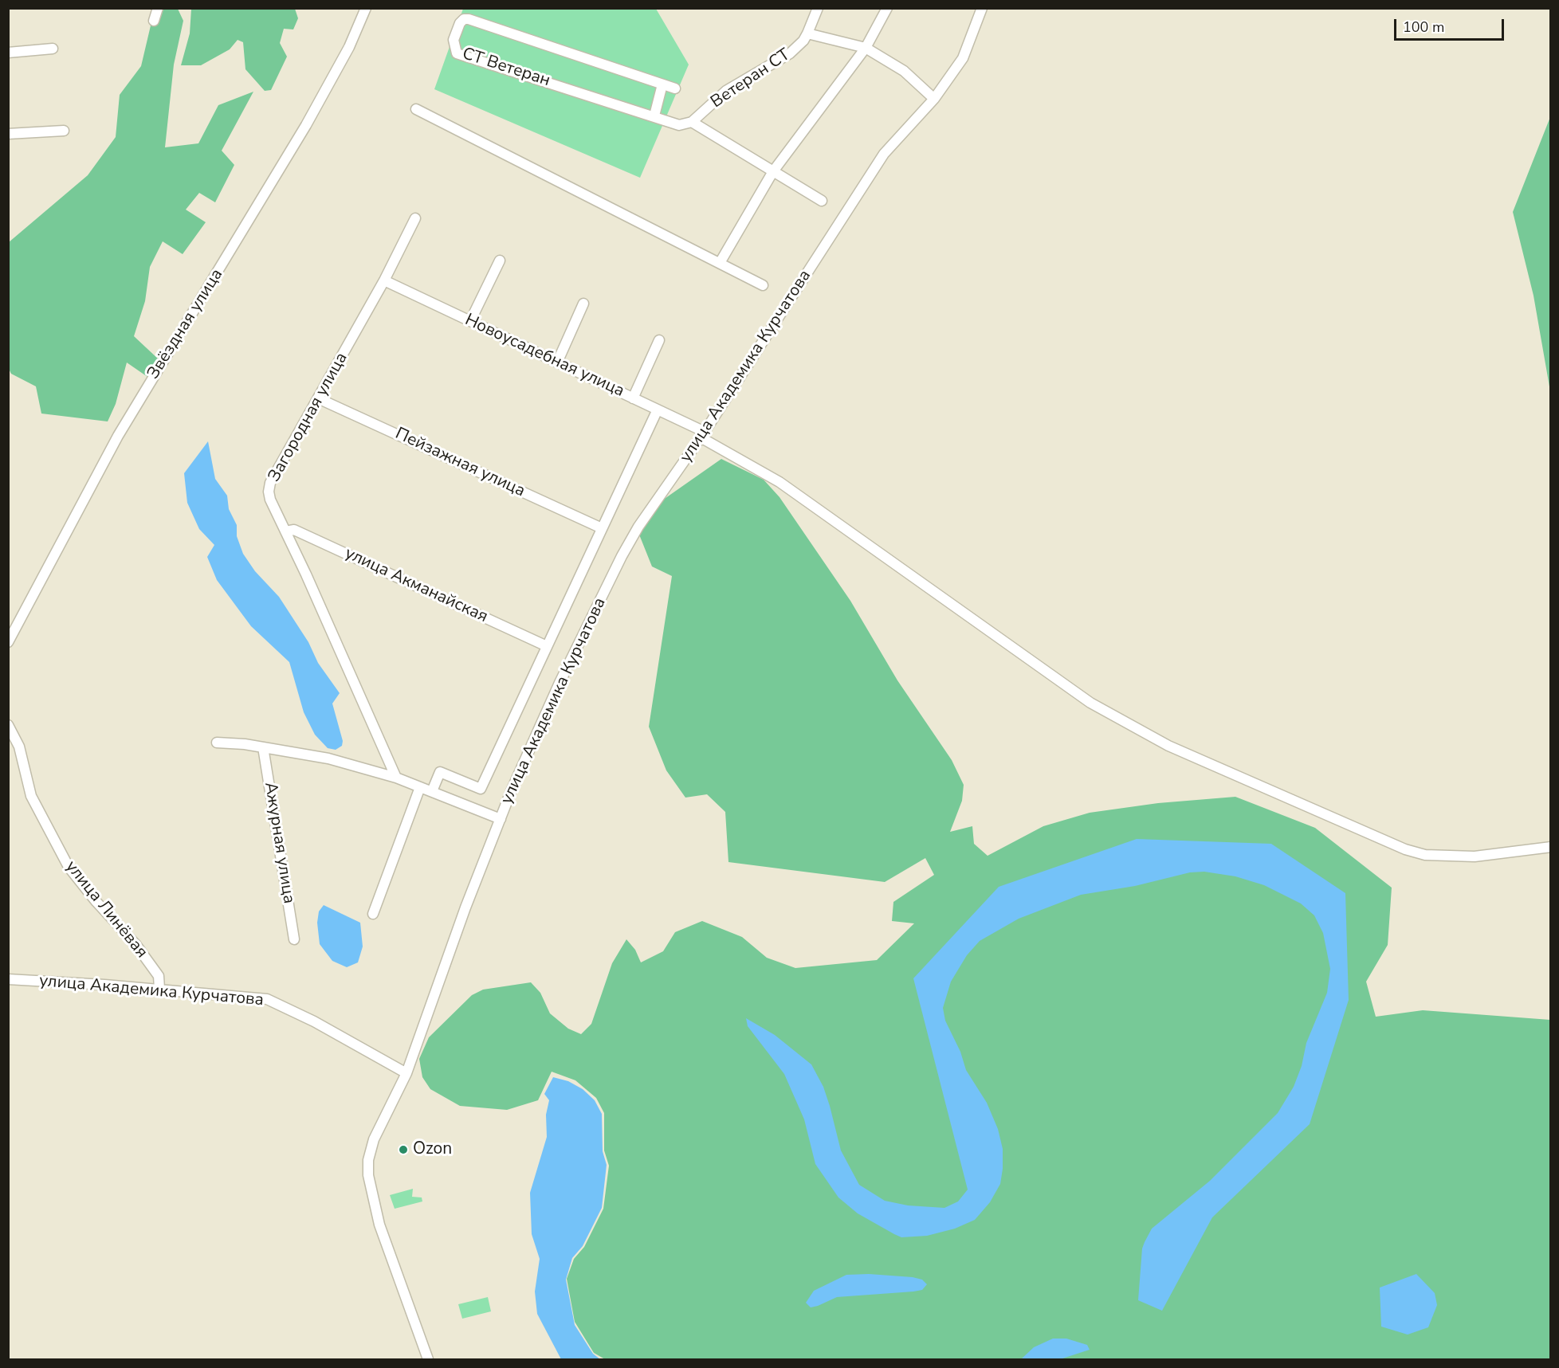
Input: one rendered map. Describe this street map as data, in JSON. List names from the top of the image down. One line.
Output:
{"streets":{"street":["СТ Ветеран","Ветеран СТ","Звёздная улица","Новоусадебная улица","улица Академика Курчатова","Загородная улица","Пейзажная улица","улица Акманайская","Ажурная улица","улица Линёвая"]},"crossings":[["СТ Ветеран","Ветеран СТ"],["Новоусадебная улица","улица Академика Курчатова"],["Новоусадебная улица","Загородная улица"],["улица Академика Курчатова","улица Линёвая"],["Загородная улица","Пейзажная улица"],["Загородная улица","улица Акманайская"]],"places":["Ozon"],"scale_bar":"100 m"}
